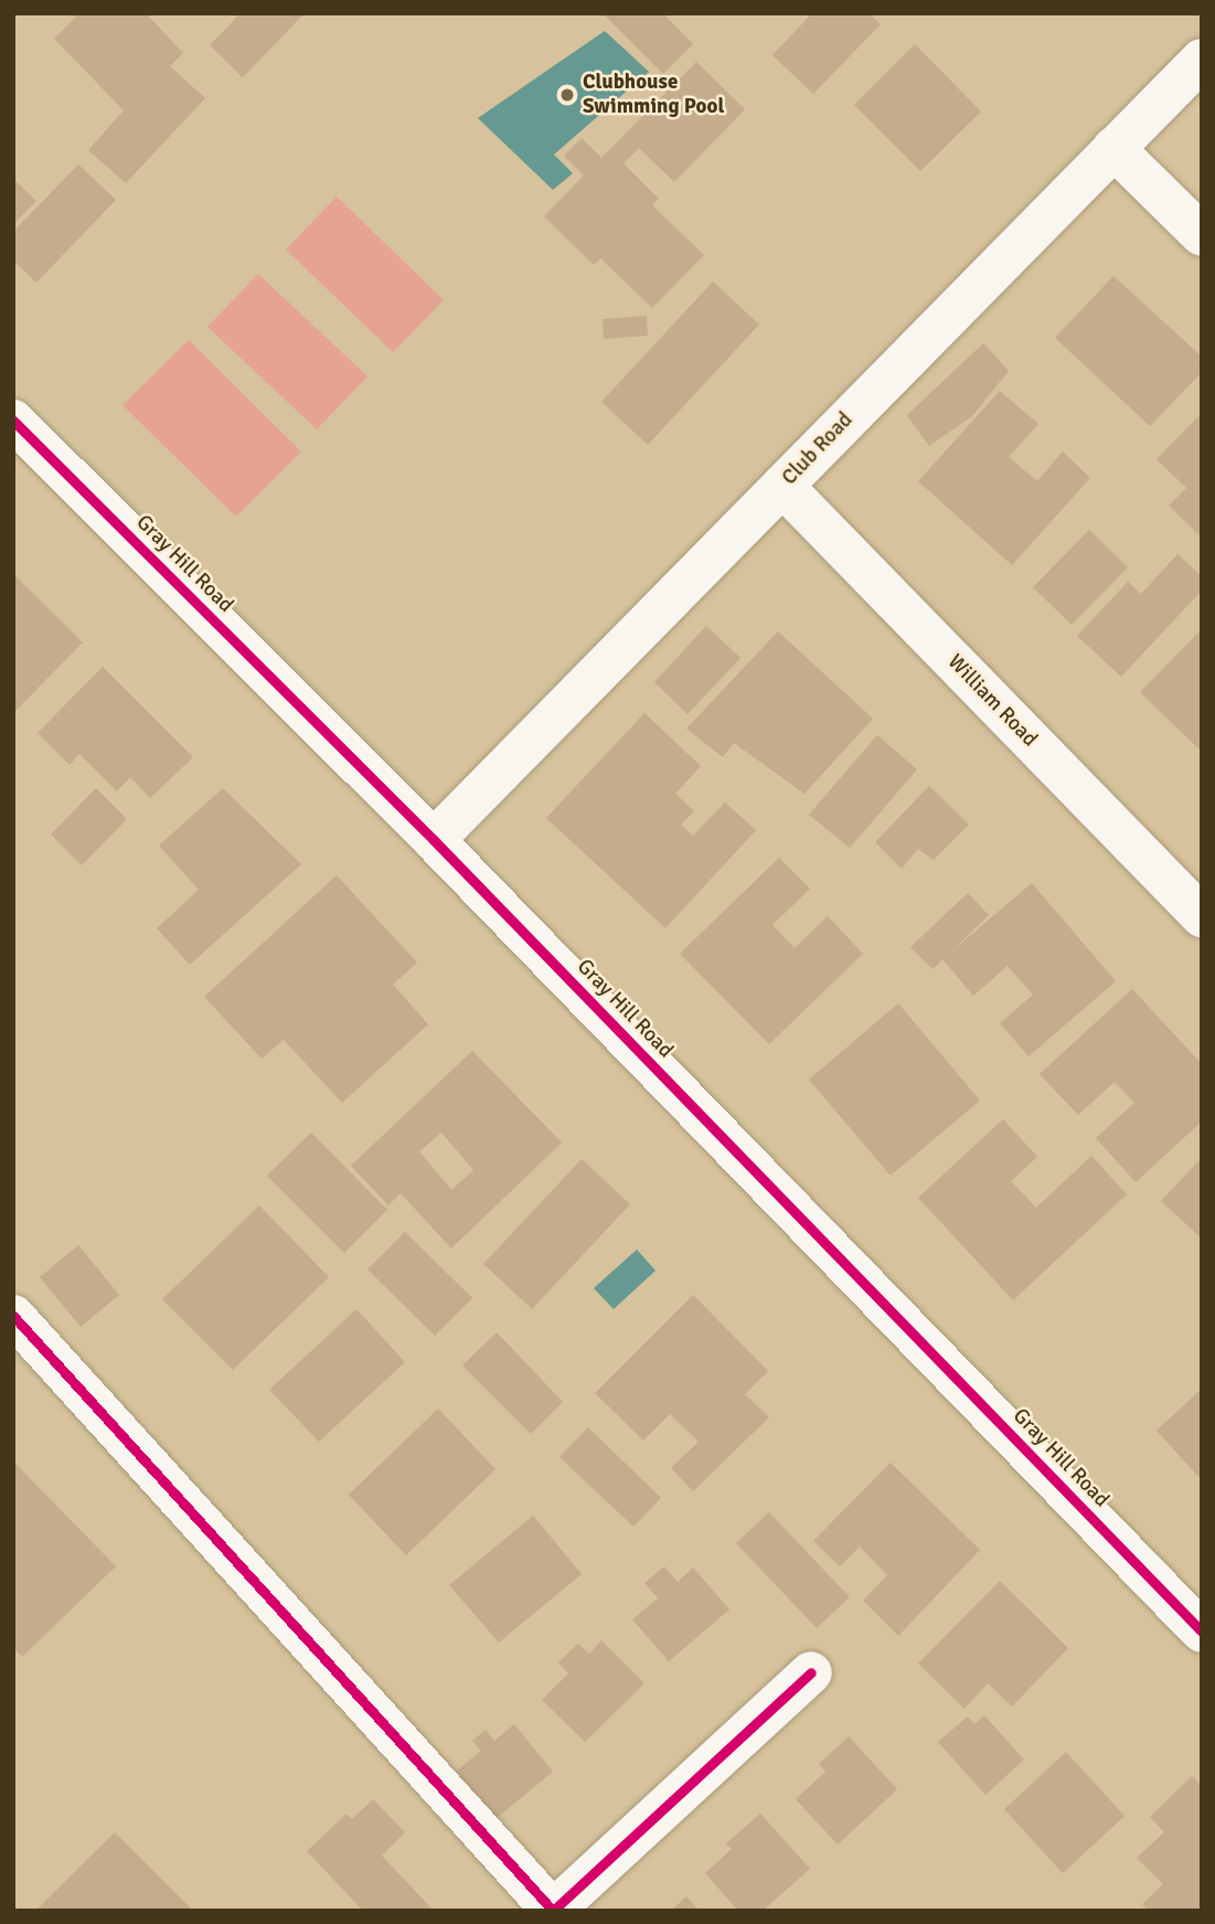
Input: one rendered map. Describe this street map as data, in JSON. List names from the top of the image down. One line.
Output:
{"streets":{"street":["Club Road","Gray Hill Road","William Road"]},"crossings":[["Club Road","Gray Hill Road"],["Club Road","William Road"]],"places":["Clubhouse Swimming Pool"]}
